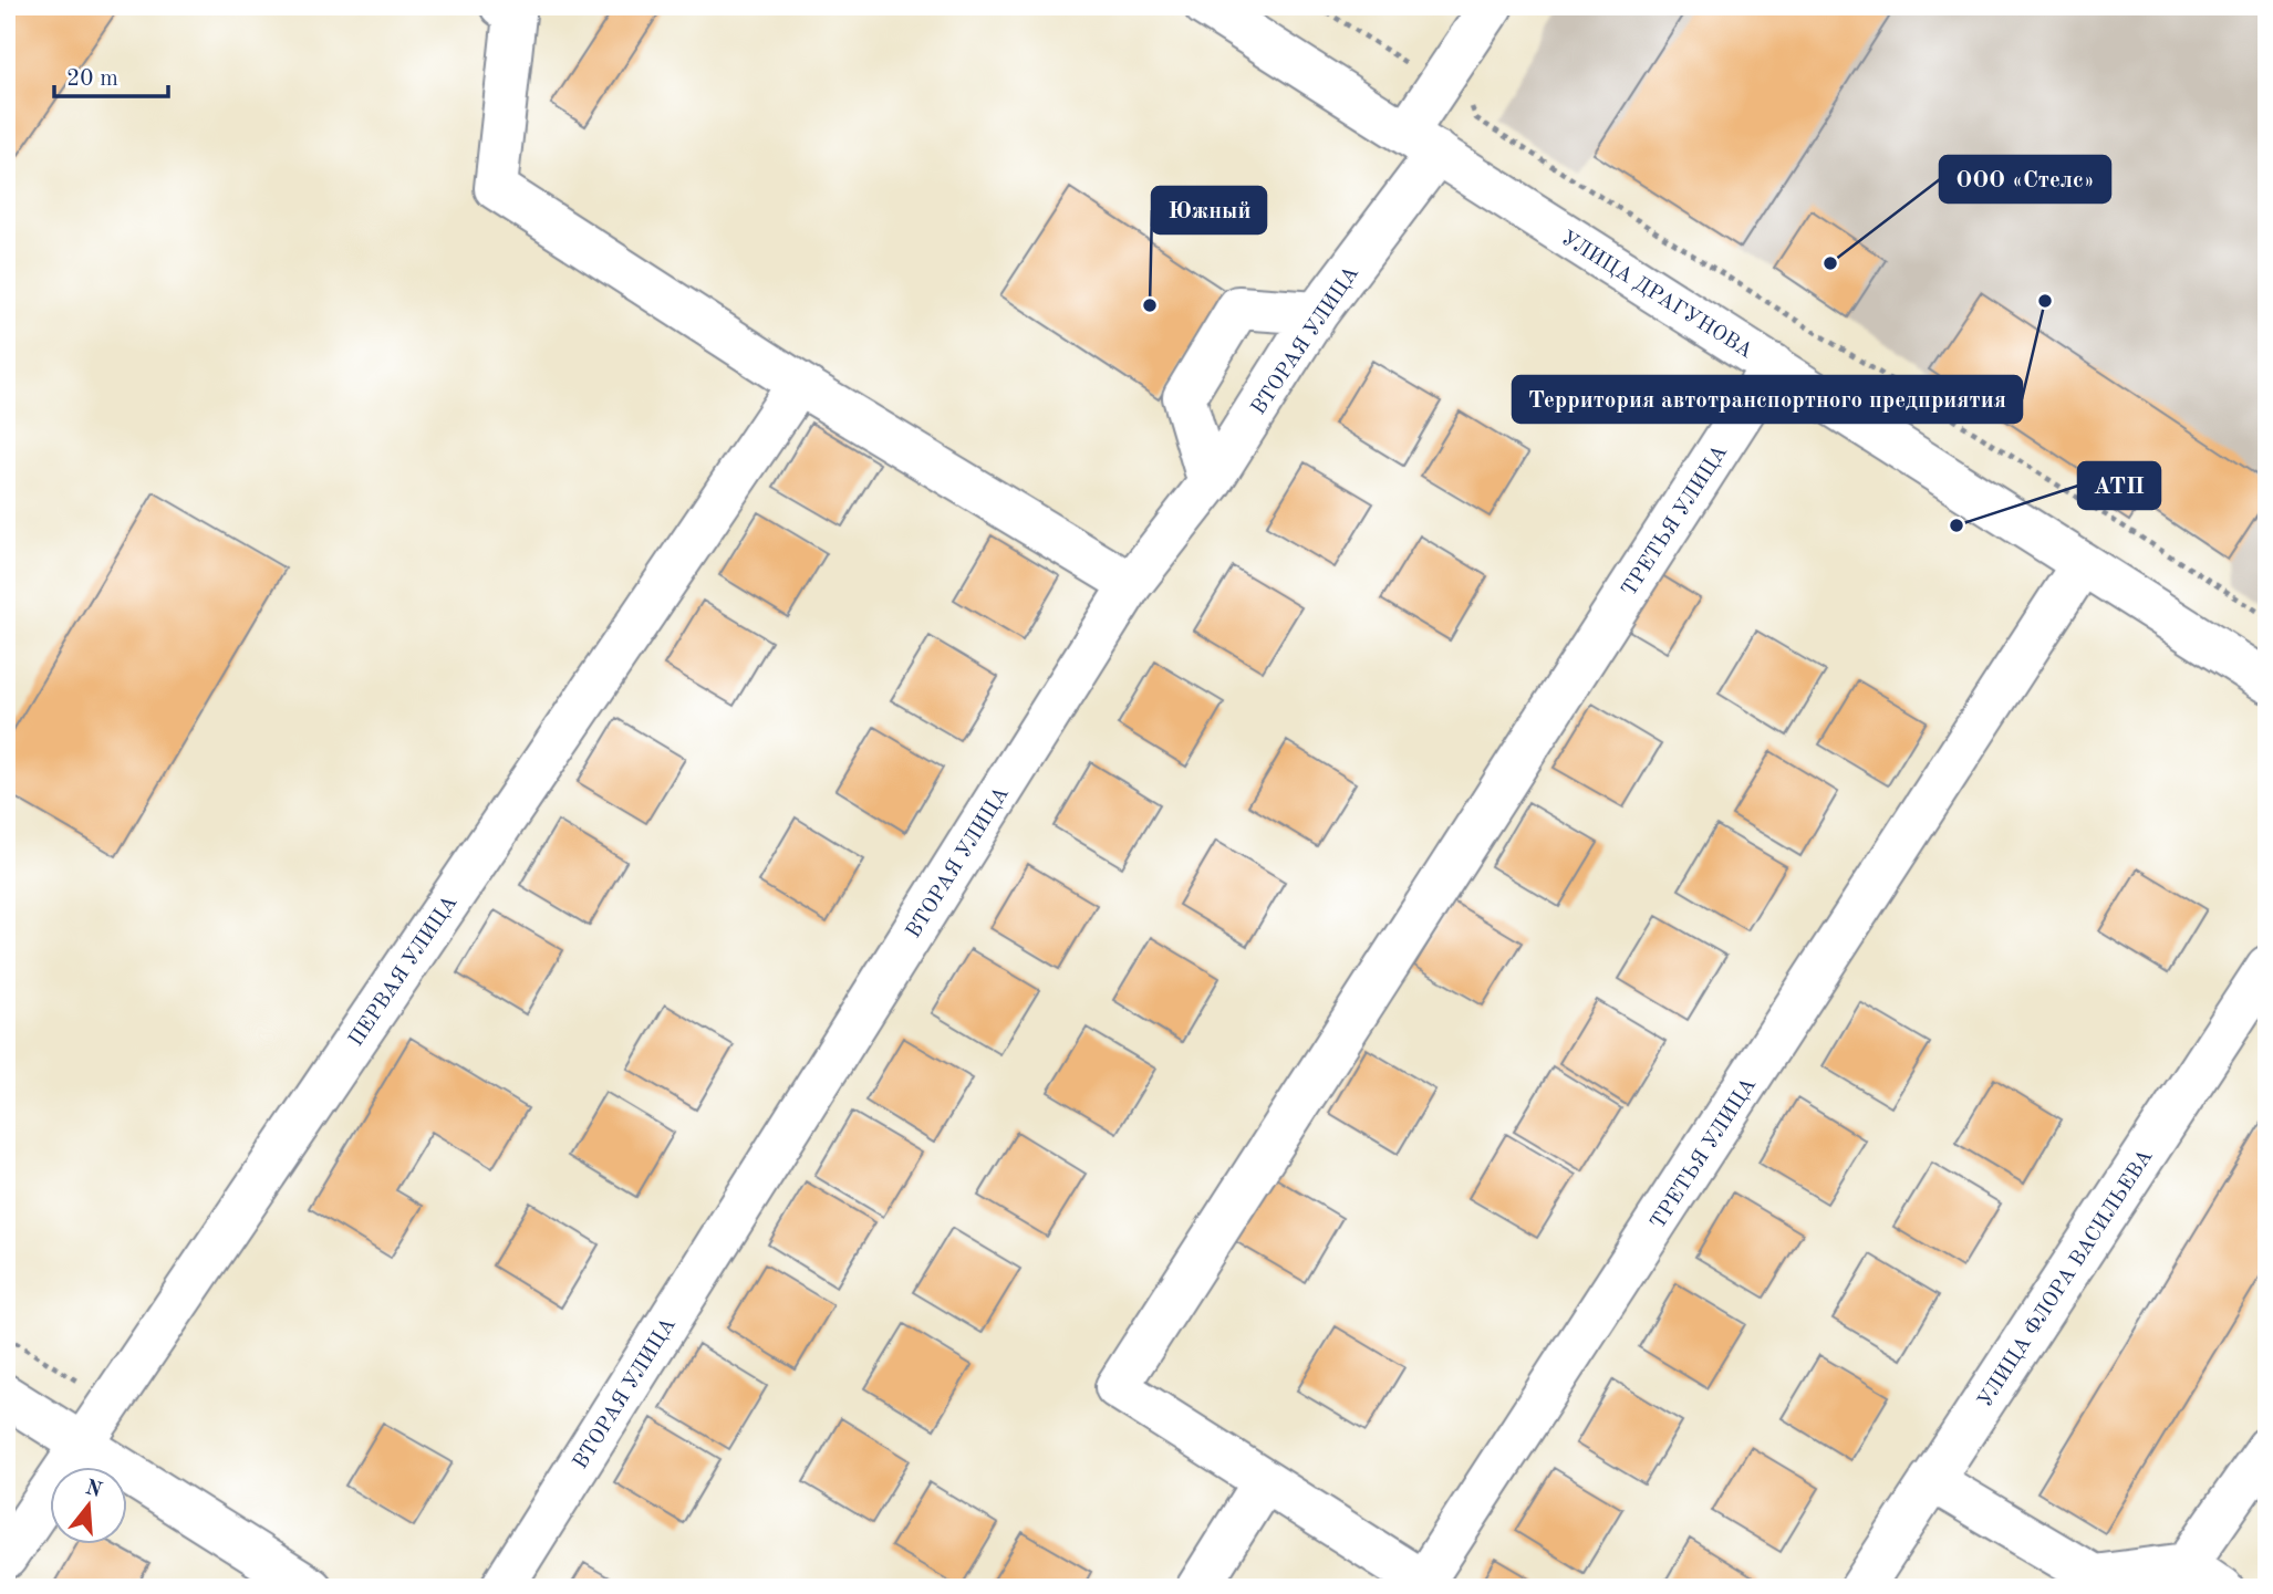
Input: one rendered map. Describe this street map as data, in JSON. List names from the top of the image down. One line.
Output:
{"streets":{"street":["УЛИЦА ДРАГУНОВА","ВТОРАЯ УЛИЦА","ТРЕТЬЯ УЛИЦА","ПЕРВАЯ УЛИЦА","УЛИЦА ФЛОРА ВАСИЛЬЕВА"]},"crossings":[["УЛИЦА ДРАГУНОВА","ВТОРАЯ УЛИЦА"],["УЛИЦА ДРАГУНОВА","ТРЕТЬЯ УЛИЦА"]],"places":["ООО «Стелс»","Территория автотранспортного предприятия","Южный","АТП"],"scale_bar":"20 m","north":"top"}
